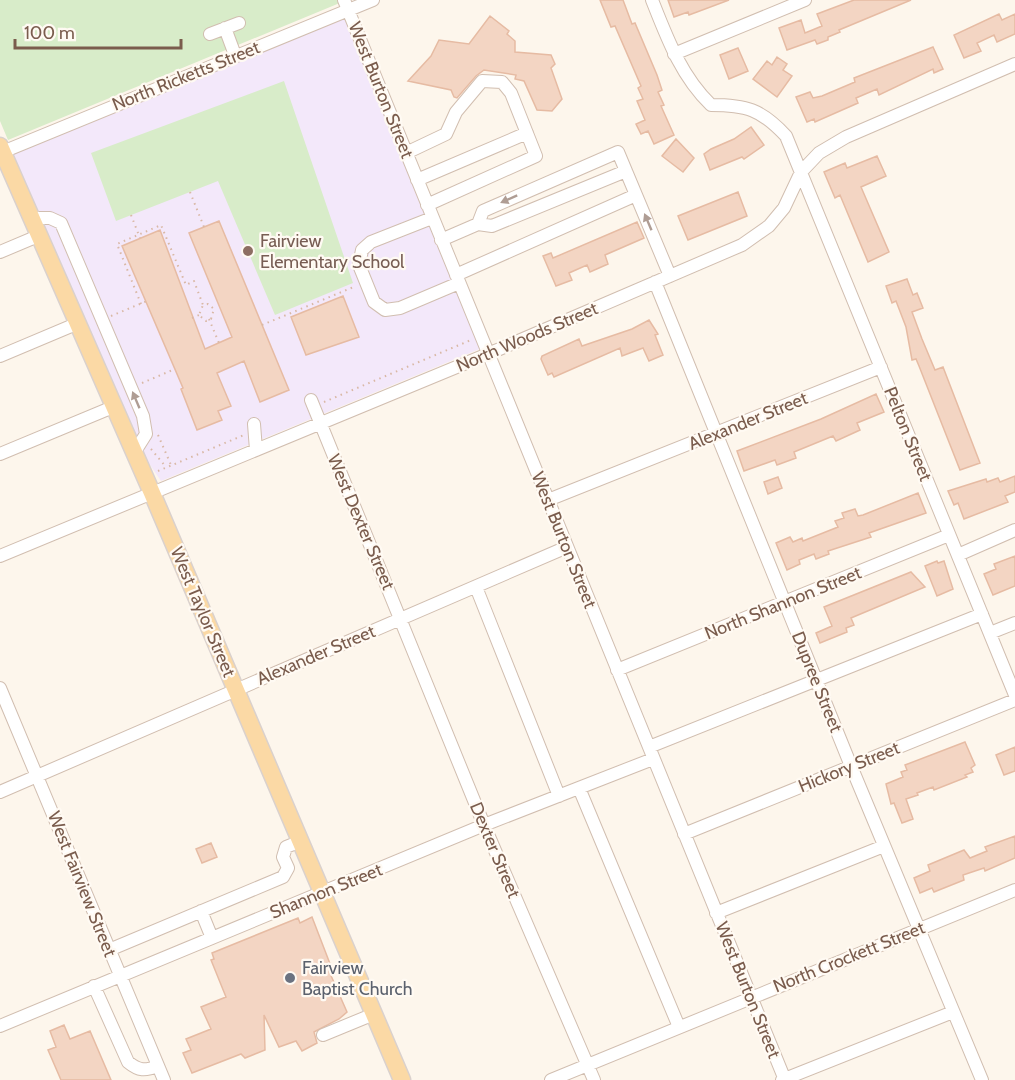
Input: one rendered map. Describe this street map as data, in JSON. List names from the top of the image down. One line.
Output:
{"streets":{"main road":["West Taylor Street"],"street":["North Ricketts Street","West Burton Street","North Woods Street","Alexander Street","Pelton Street","West Dexter Street","North Shannon Street","Dupree Street","Hickory Street","Dexter Street","West Fairview Street","Shannon Street","North Crockett Street"]},"crossings":[["North Ricketts Street","West Burton Street"],["North Ricketts Street","West Taylor Street"],["West Burton Street","North Woods Street"],["West Burton Street","Alexander Street"],["West Burton Street","North Shannon Street"],["West Burton Street","Hickory Street"],["West Burton Street","Shannon Street"],["West Burton Street","North Crockett Street"],["North Woods Street","Pelton Street"],["North Woods Street","West Dexter Street"],["North Woods Street","West Taylor Street"],["North Woods Street","Dupree Street"],["Alexander Street","Pelton Street"],["Alexander Street","West Dexter Street"],["Alexander Street","West Taylor Street"],["Alexander Street","Dupree Street"],["Alexander Street","Dexter Street"],["Alexander Street","West Fairview Street"],["Pelton Street","North Shannon Street"],["Pelton Street","Shannon Street"],["West Dexter Street","Dexter Street"],["North Shannon Street","Dupree Street"],["West Taylor Street","Shannon Street"],["Dupree Street","Hickory Street"],["Dupree Street","Shannon Street"],["Dupree Street","North Crockett Street"],["Dexter Street","Shannon Street"],["Dexter Street","North Crockett Street"],["West Fairview Street","Shannon Street"]],"places":["Fairview Elementary School","Fairview Baptist Church"],"scale_bar":"100 m"}
